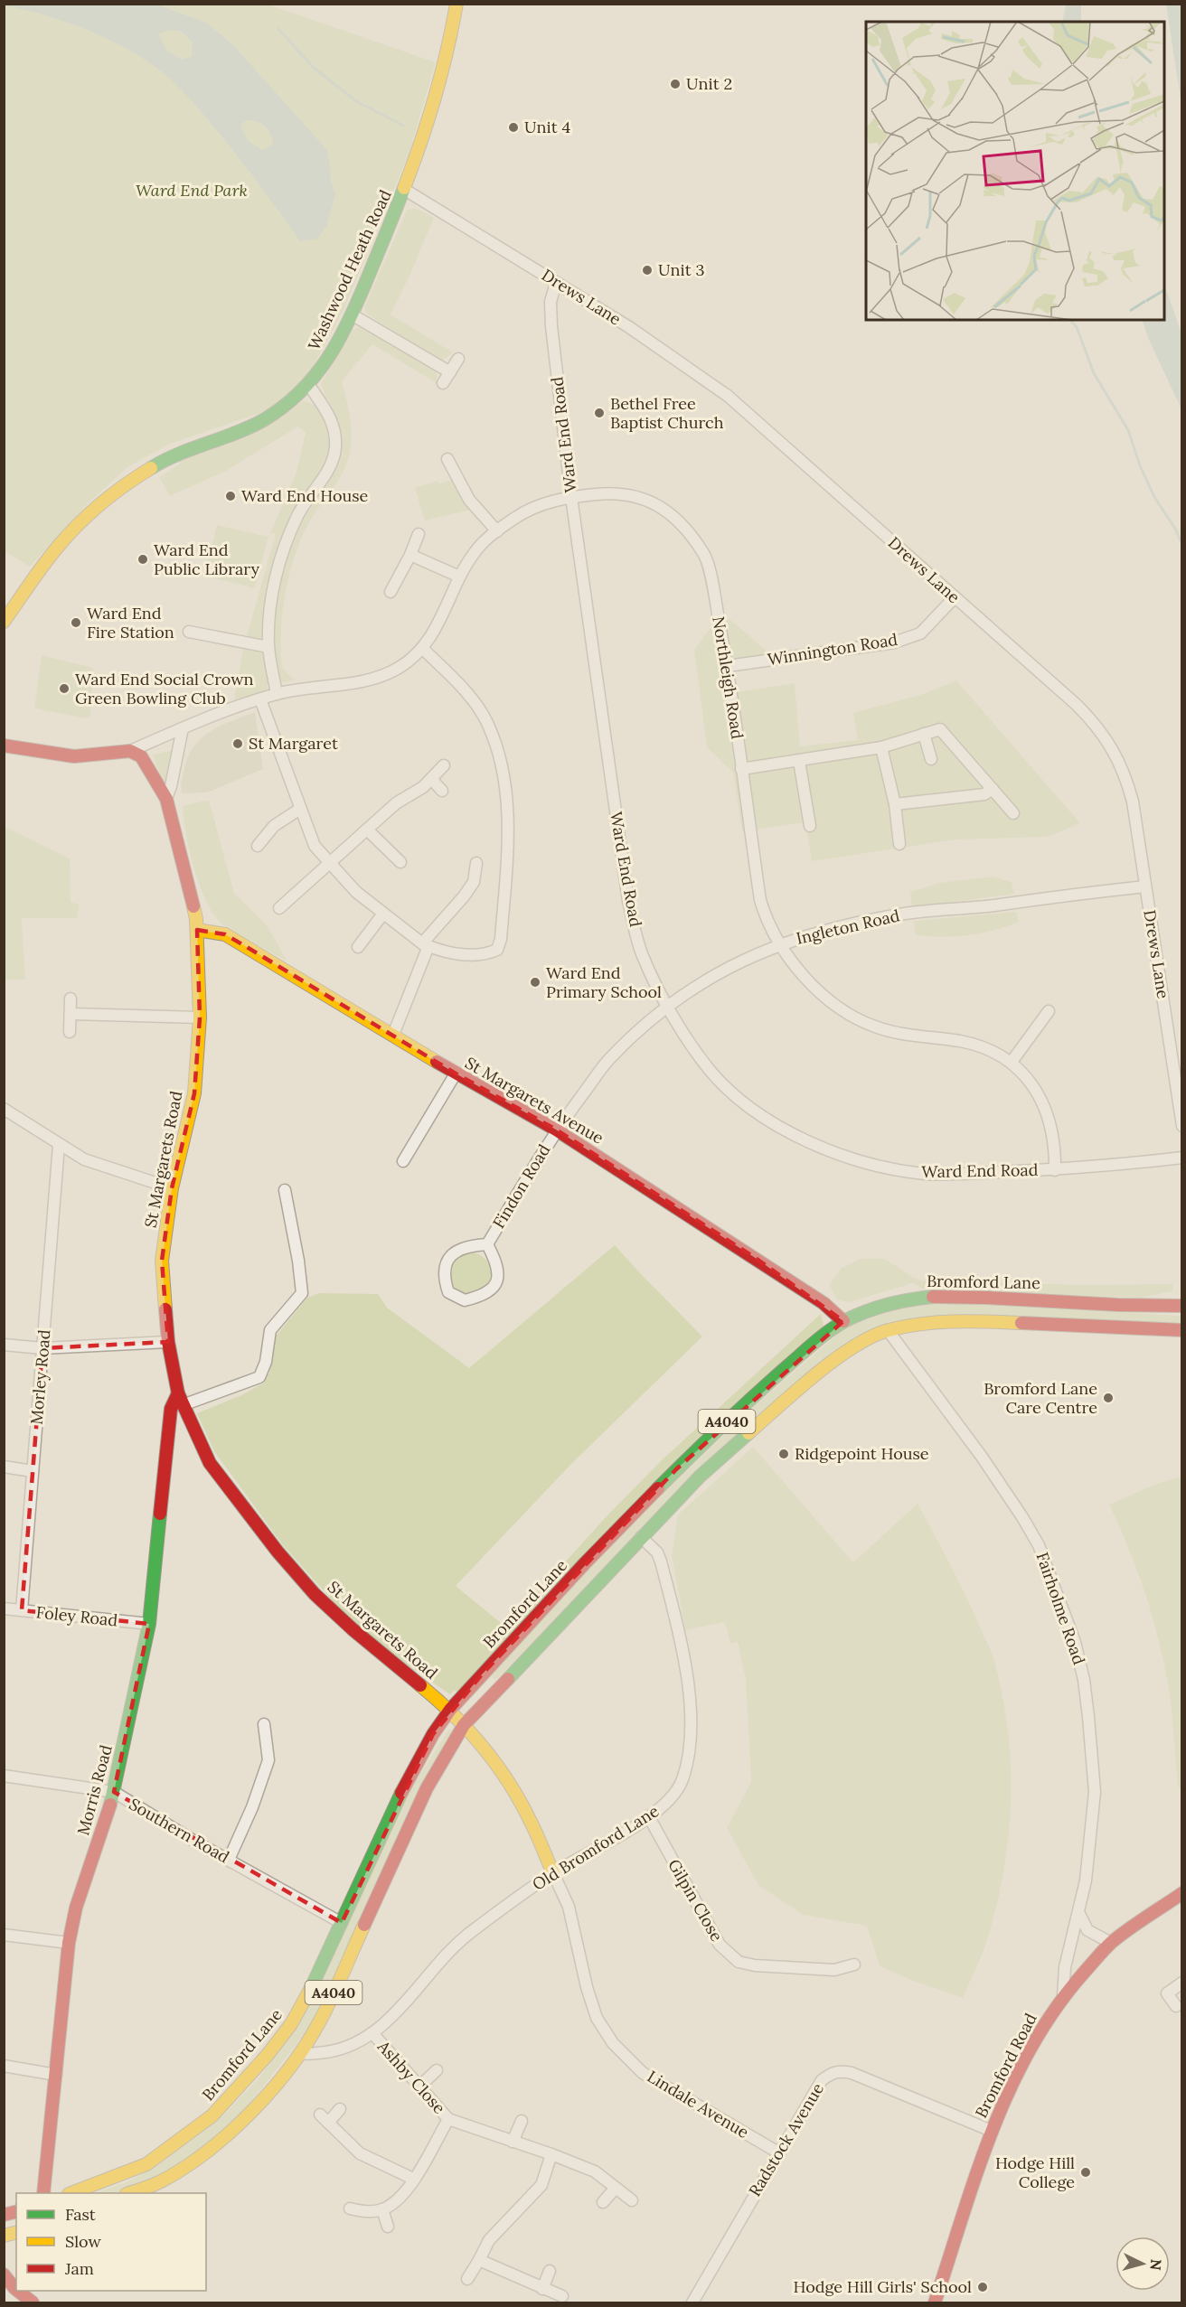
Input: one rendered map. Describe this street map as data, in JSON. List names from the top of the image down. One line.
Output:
{"streets":{"main road":["Washwood Heath Road","St Margarets Avenue","St Margarets Road","Bromford Lane","A4040","Morris Road","Bromford Road"],"street":["Drews Lane","Ward End Road","Winnington Road","Northleigh Road","Ingleton Road","Findon Road","Morley Road","Fairholme Road","Foley Road","Southern Road","Old Bromford Lane","Gilpin Close","Ashby Close","Lindale Avenue","Radstock Avenue"]},"crossings":[["Washwood Heath Road","Drews Lane"],["Drews Lane","Ward End Road"],["Drews Lane","Winnington Road"],["Drews Lane","Ingleton Road"],["Ward End Road","Northleigh Road"],["Ward End Road","Ingleton Road"],["Winnington Road","Northleigh Road"],["Northleigh Road","Ingleton Road"],["Northleigh Road","St Margarets Road"],["Ingleton Road","St Margarets Avenue"],["Ingleton Road","Findon Road"],["St Margarets Avenue","St Margarets Road"],["St Margarets Avenue","Findon Road"],["St Margarets Avenue","Bromford Lane"],["St Margarets Road","Bromford Lane"],["St Margarets Road","A4040"],["St Margarets Road","Morris Road"],["St Margarets Road","Old Bromford Lane"],["St Margarets Road","Lindale Avenue"],["Bromford Lane","Southern Road"],["Morley Road","Foley Road"],["A4040","Fairholme Road"],["A4040","Old Bromford Lane"],["Fairholme Road","Bromford Road"],["Foley Road","Morris Road"],["Morris Road","Southern Road"],["Old Bromford Lane","Gilpin Close"],["Old Bromford Lane","Ashby Close"],["Old Bromford Lane","Lindale Avenue"],["Bromford Road","Radstock Avenue"],["Lindale Avenue","Radstock Avenue"]],"parks":["Ward End Park"],"places":["Unit 2","Unit 4","Unit 3","Bethel Free Baptist Church","Ward End House","Ward End Public Library","Ward End Fire Station","Ward End Social Crown Green Bowling Club","St Margaret","Ward End Primary School","Bromford Lane Care Centre","Ridgepoint House","Hodge Hill College","Hodge Hill Girls' School"],"legend":["Fast","Slow","Jam"],"north":"right"}
